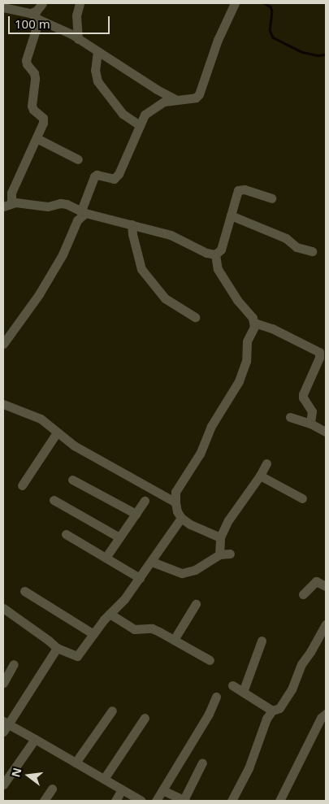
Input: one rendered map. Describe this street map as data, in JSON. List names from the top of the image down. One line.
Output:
{"scale_bar":"100 m","north":"left"}
